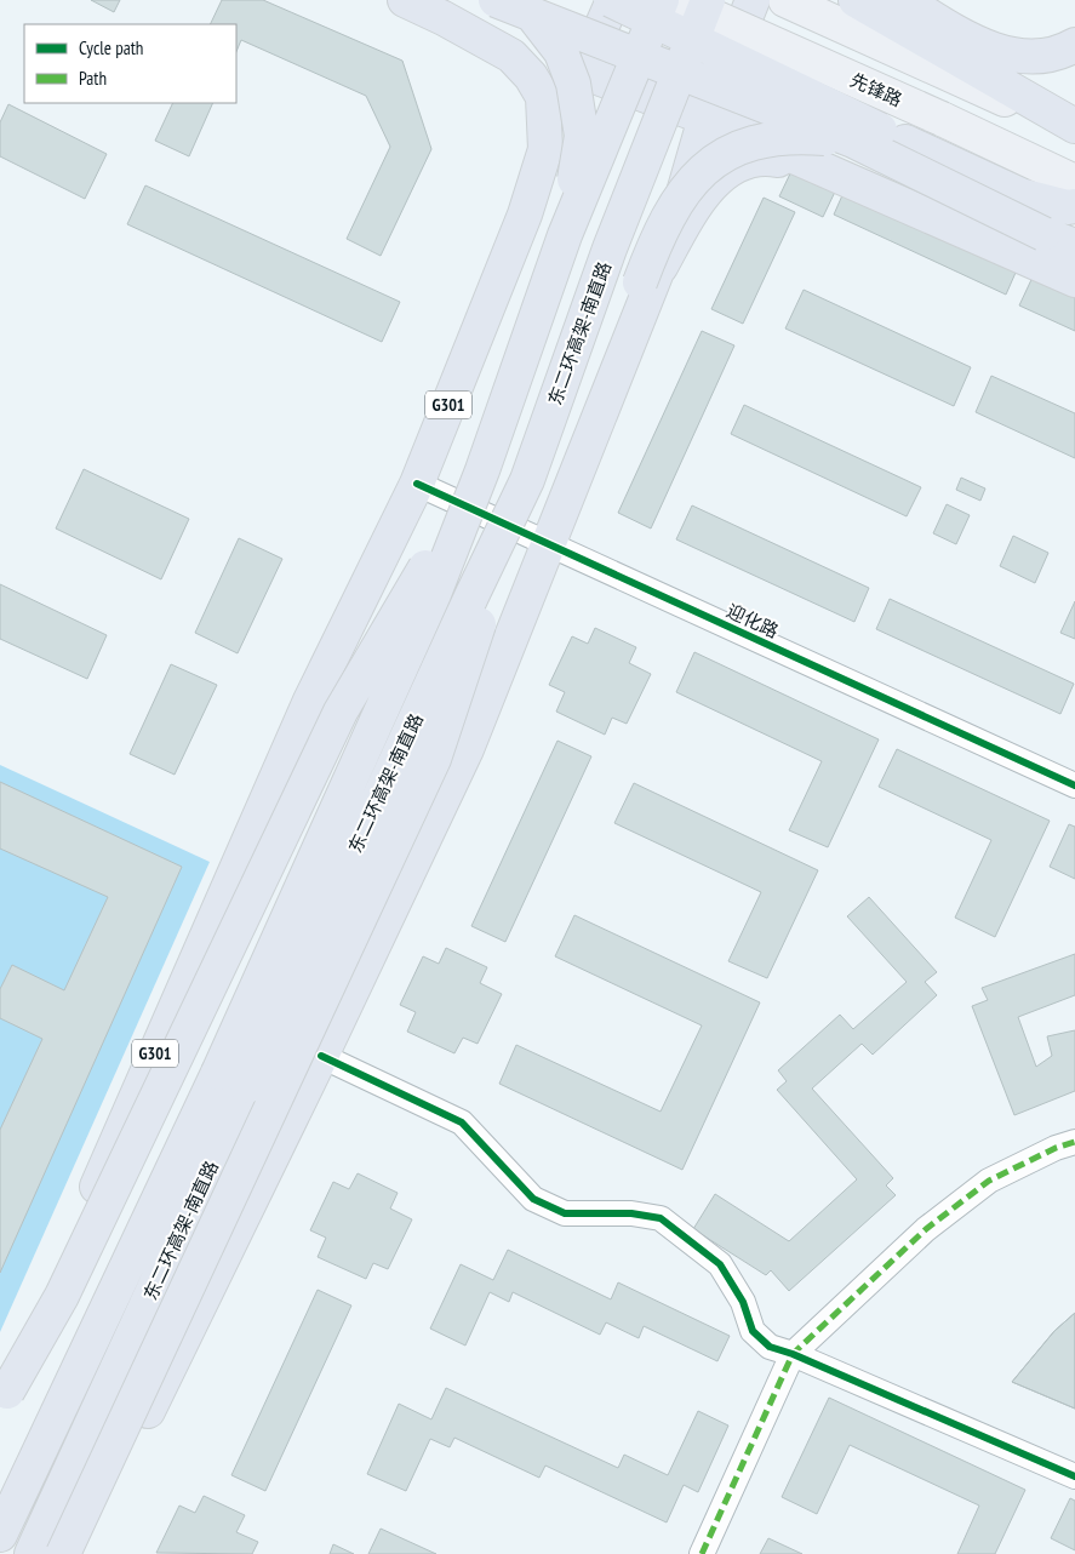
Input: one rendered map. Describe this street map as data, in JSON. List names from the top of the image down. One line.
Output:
{"streets":{"highway":["东二环高架-南直路","G301"],"main road":["先锋路"],"street":["迎化路"]},"crossings":[["G301","迎化路"]],"legend":["Cycle path","Path"]}
